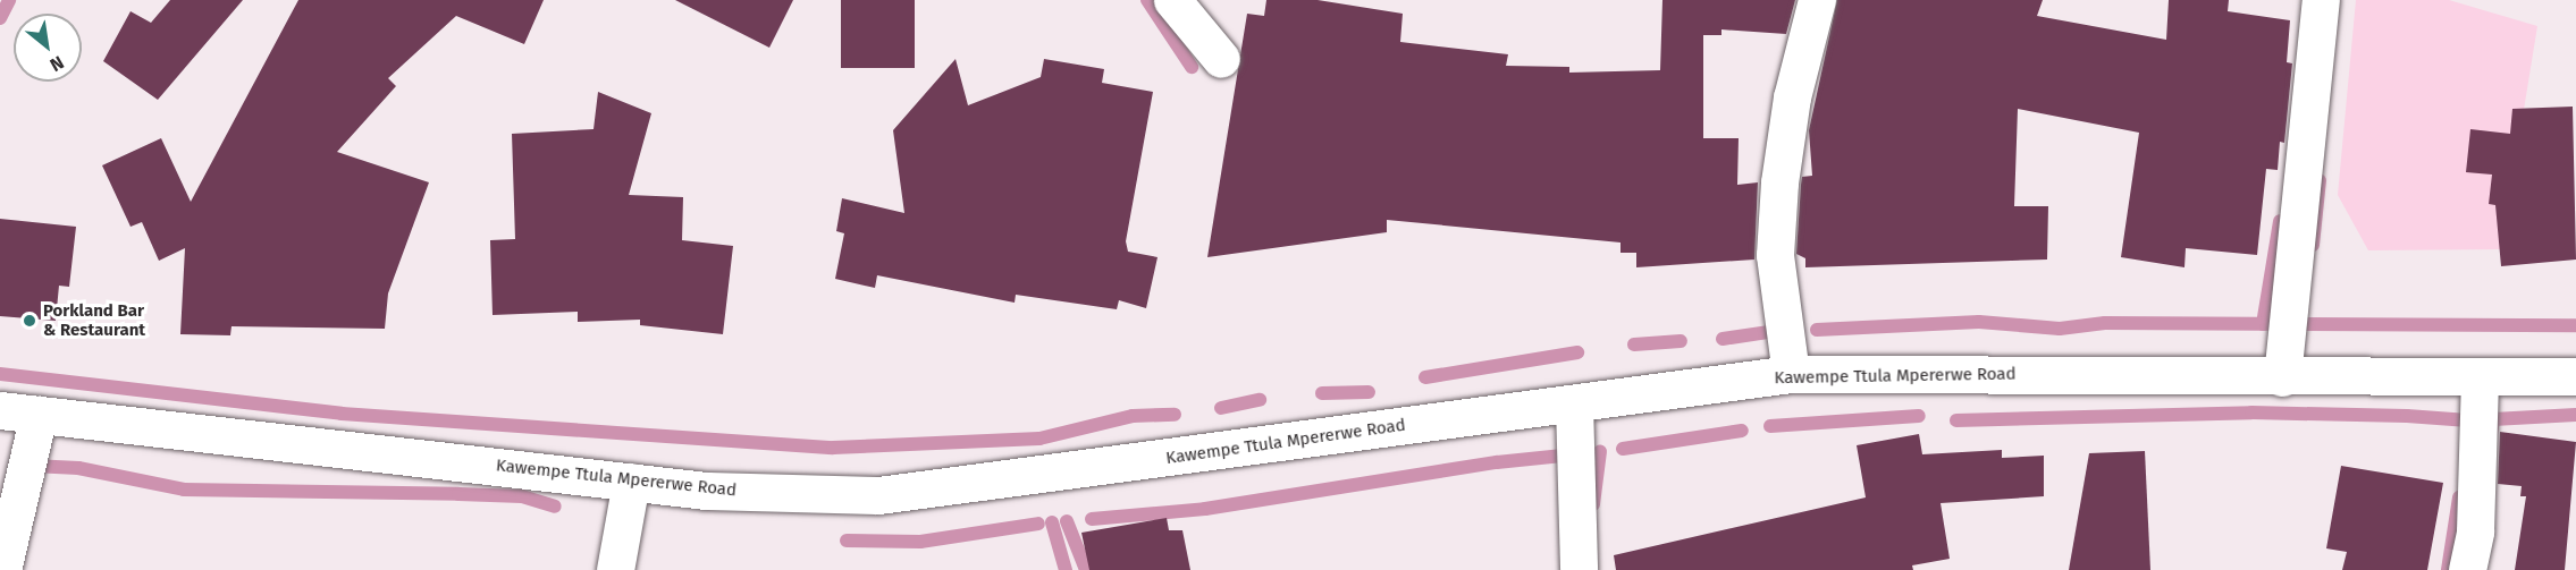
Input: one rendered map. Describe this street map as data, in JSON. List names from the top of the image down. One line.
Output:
{"streets":{"street":["Kawempe Ttula Mpererwe Road"]},"places":["Porkland Bar & Restaurant"],"north":"bottom right"}
